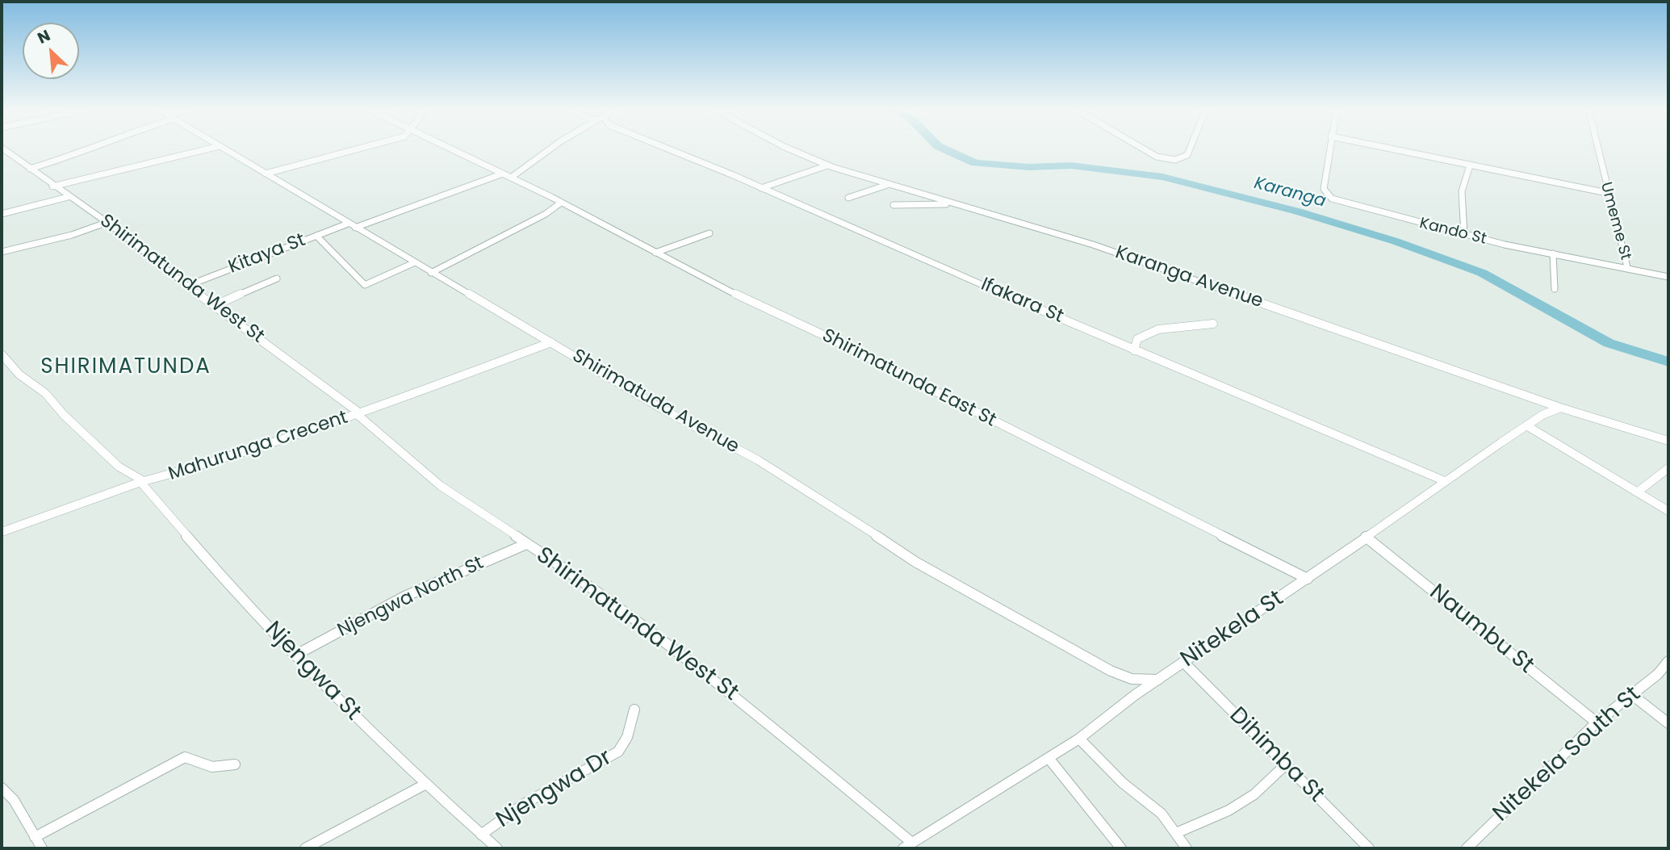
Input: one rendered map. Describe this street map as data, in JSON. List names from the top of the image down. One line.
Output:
{"streets":{"street":["Umeme St","Kando St","Kitaya St","Karanga Avenue","Shirimatunda West St","Ifakara St","Shirimatunda East St","Shirimatuda Avenue","Mahurunga Crecent","Njengwa North St","Nitekela St","Naumbu St","Njengwa St","Nitekela South St","Dihimba St","Njengwa Dr"]},"crossings":[["Umeme St","Kando St"],["Kitaya St","Shirimatunda West St"],["Kitaya St","Shirimatunda East St"],["Kitaya St","Shirimatuda Avenue"],["Karanga Avenue","Nitekela St"],["Shirimatunda West St","Mahurunga Crecent"],["Shirimatunda West St","Njengwa North St"],["Shirimatunda West St","Nitekela St"],["Ifakara St","Nitekela St"],["Shirimatunda East St","Nitekela St"],["Shirimatuda Avenue","Mahurunga Crecent"],["Shirimatuda Avenue","Nitekela St"],["Mahurunga Crecent","Njengwa St"],["Njengwa North St","Njengwa St"],["Nitekela St","Naumbu St"],["Nitekela St","Dihimba St"],["Naumbu St","Nitekela South St"],["Njengwa St","Njengwa Dr"]],"districts":["SHIRIMATUNDA"],"water":["Karanga"],"north":"top left"}
